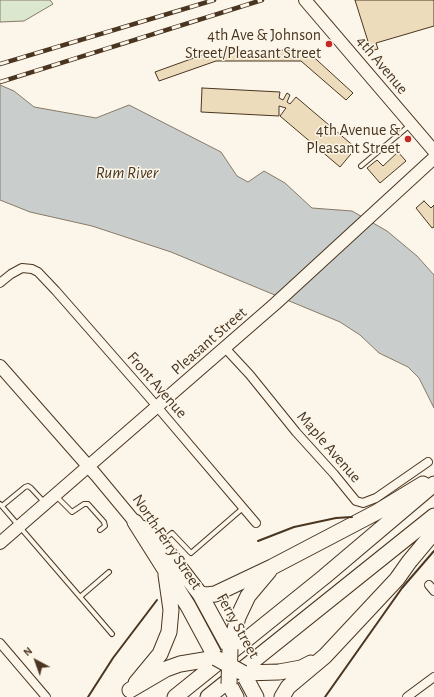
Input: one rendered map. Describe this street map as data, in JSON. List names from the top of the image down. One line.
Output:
{"streets":{"highway":["North Ferry Street","Ferry Street"],"street":["4th Avenue","Pleasant Street","Front Avenue","Maple Avenue"]},"crossings":[["Pleasant Street","Front Avenue"],["Pleasant Street","Maple Avenue"],["Pleasant Street","North Ferry Street"],["North Ferry Street","Ferry Street"]],"water":["Rum River"],"places":["4th Ave & Johnson Street/Pleasant Street","4th Avenue & Pleasant Street"],"north":"top left"}
